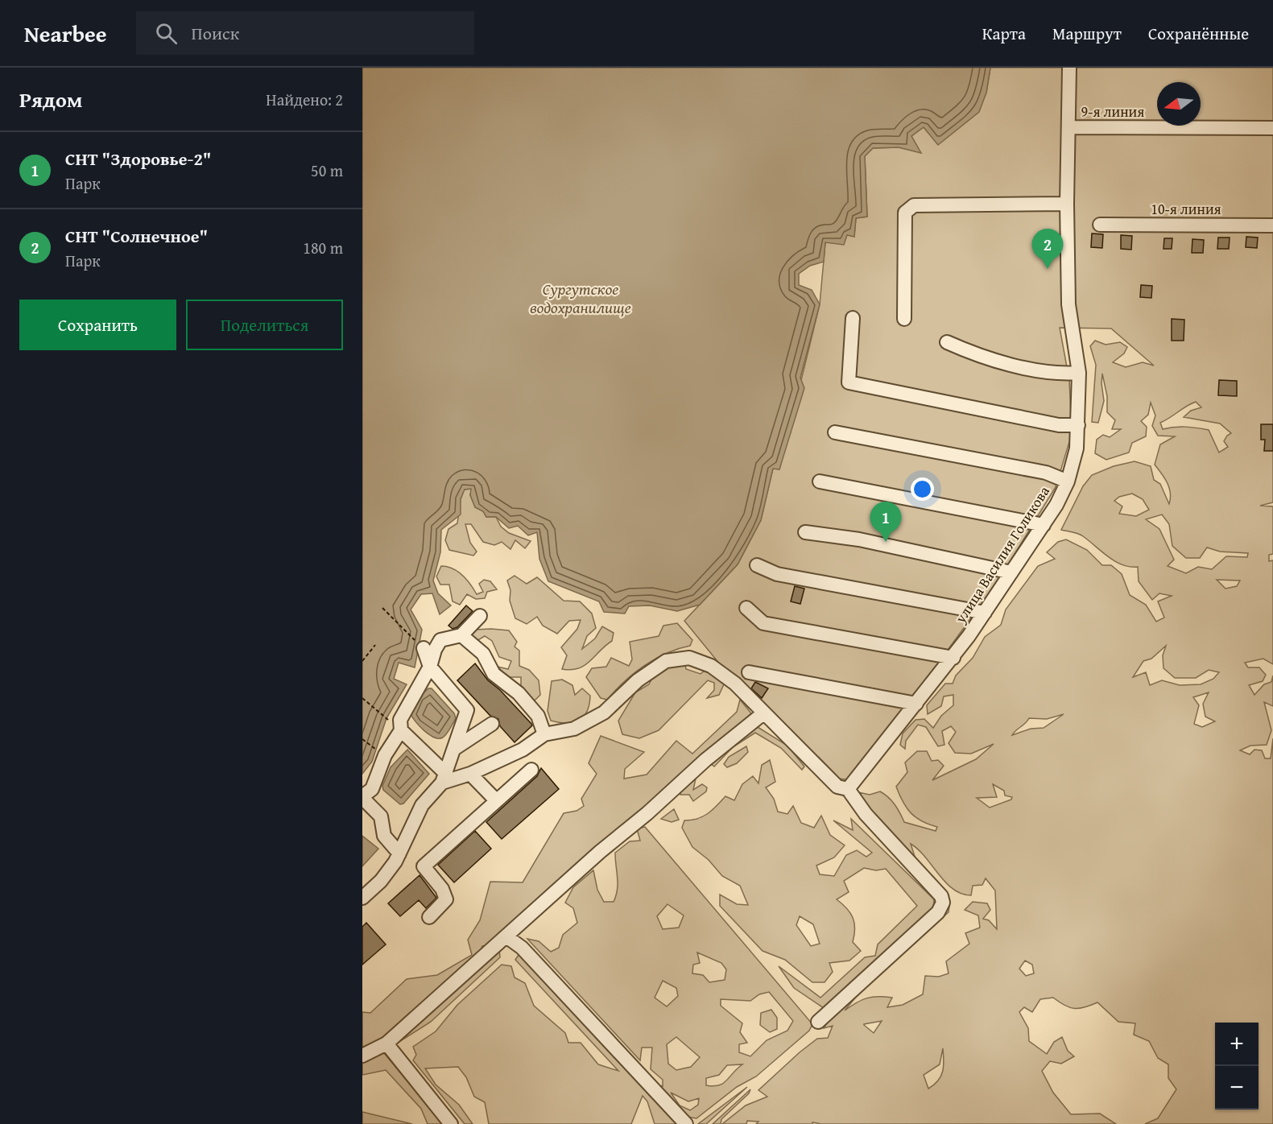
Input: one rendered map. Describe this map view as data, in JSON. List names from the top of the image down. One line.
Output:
{"streets":{"street":["9-я линия","10-я линия","улица Василия Голикова"]},"crossings":[["9-я линия","улица Василия Голикова"]],"water":["Сургутское водохранилище"],"north":"left","page":{"header":"Nearbee","search":"Поиск","nav":["Карта","Маршрут","Сохранённые"],"heading":["Рядом","Найдено: 2"],"list":[{"mark":"1","name":"СНТ \"Здоровье-2\"","note":"Парк","value":"50 m"},{"mark":"2","name":"СНТ \"Солнечное\"","note":"Парк","value":"180 m"}],"pins":["2","1"],"buttons":["Сохранить","Поделиться"],"map_buttons":["+","−"]}}
